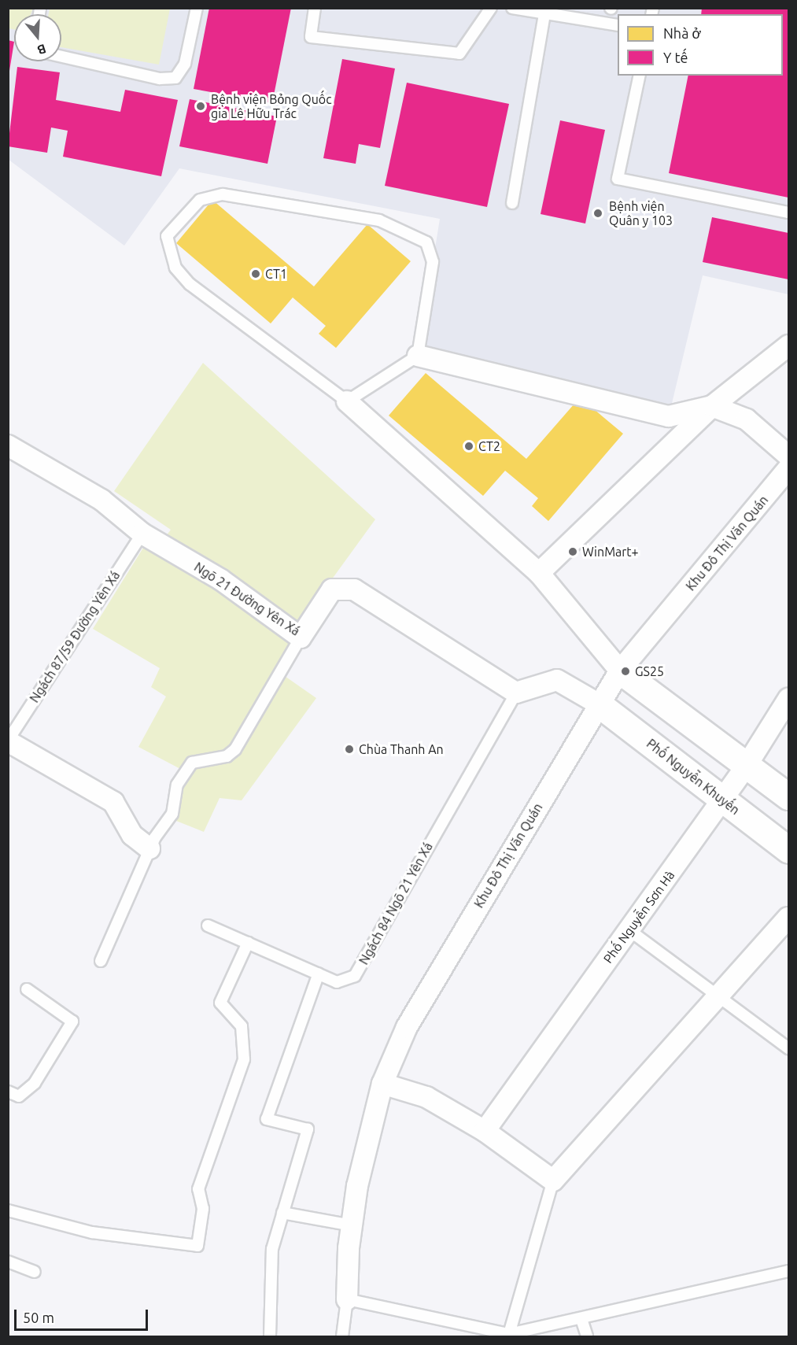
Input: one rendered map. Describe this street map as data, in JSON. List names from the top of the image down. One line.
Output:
{"streets":{"street":["Khu Đô Thị Văn Quán","Ngõ 21 Đường Yên Xá","Phố Nguyễn Khuyến","Phố Nguyễn Sơn Hà"],"lane":["Ngách 87/59 Đường Yên Xá","Ngách 84 Ngõ 21 Yên Xá"]},"crossings":[["Khu Đô Thị Văn Quán","Phố Nguyễn Khuyến"],["Ngõ 21 Đường Yên Xá","Ngách 87/59 Đường Yên Xá"],["Ngõ 21 Đường Yên Xá","Ngách 84 Ngõ 21 Yên Xá"],["Phố Nguyễn Khuyến","Phố Nguyễn Sơn Hà"]],"places":["Bệnh viện Bỏng Quốc gia Lê Hữu Trác","Bệnh viện Quân y 103","CT1","CT2","WinMart+","GS25","Chùa Thanh An"],"legend":["Nhà ở","Y tế"],"scale_bar":"50 m","north":"bottom"}
